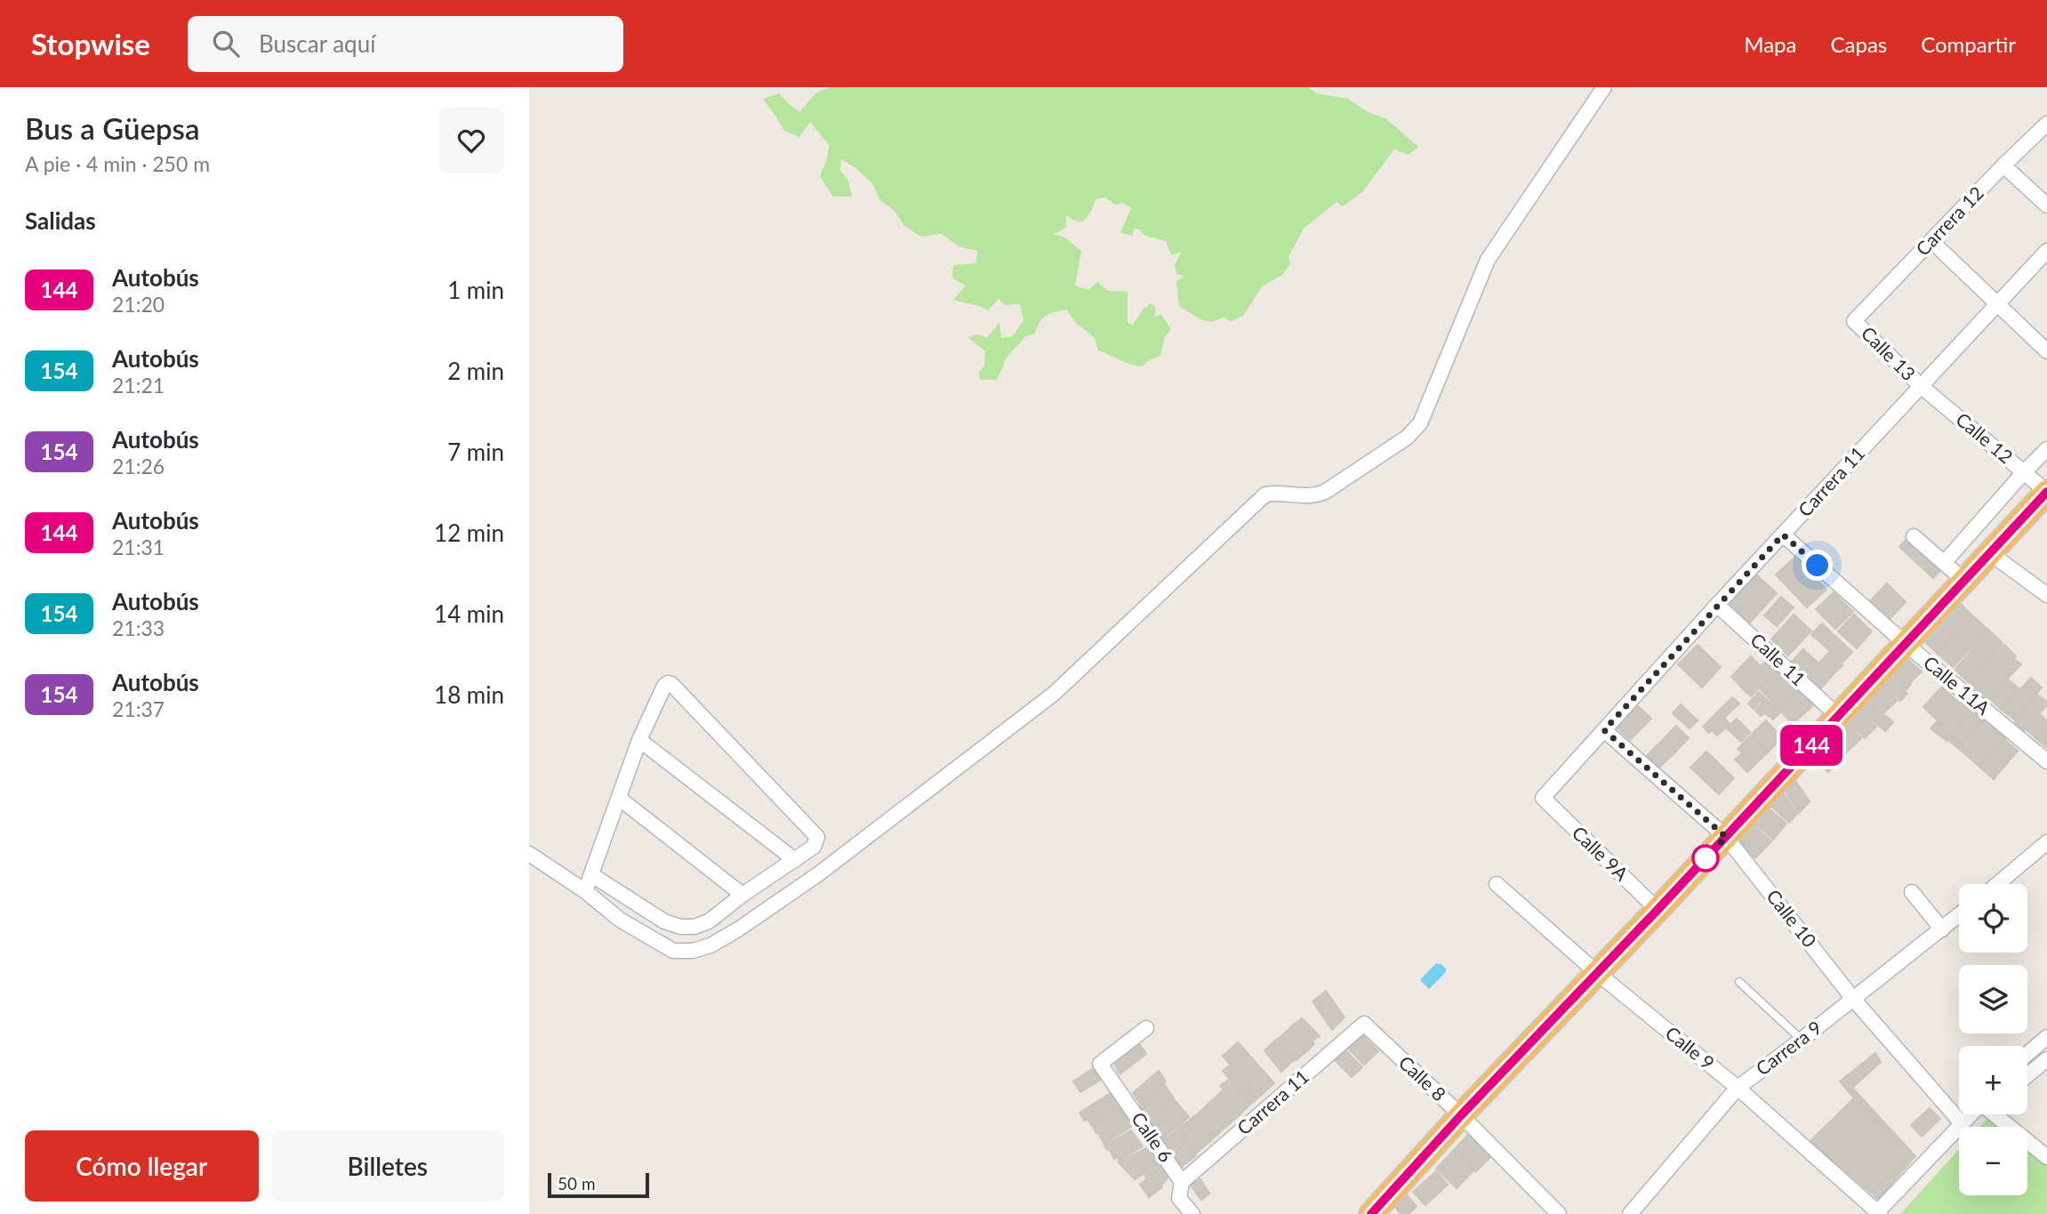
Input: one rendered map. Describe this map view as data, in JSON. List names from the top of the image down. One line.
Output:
{"streets":{"street":["Carrera 12","Calle 13","Calle 12","Carrera 11","Calle 11","Calle 11A","Calle 9A","Calle 10","Calle 9","Carrera 9","Calle 8","Calle 6"]},"crossings":[["Carrera 12","Calle 13"],["Calle 13","Calle 12"],["Calle 13","Carrera 11"],["Calle 12","Carrera 11"],["Carrera 11","Calle 11"],["Carrera 11","Calle 11A"],["Carrera 11","Calle 9A"],["Carrera 11","Calle 10"],["Carrera 11","Calle 8"],["Carrera 11","Calle 6"],["Calle 10","Carrera 9"],["Calle 9","Carrera 9"]],"lines":["bus line 144"],"scale_bar":"50 m","page":{"header":"Stopwise","search":"Buscar aquí","nav":["Mapa","Capas","Compartir"],"heading":[["Bus a Güepsa","A pie · 4 min · 250 m"],"Salidas"],"on_map":"144","list":[{"mark":"144","name":"Autobús","note":"21:20","value":"1 min"},{"mark":"154","name":"Autobús","note":"21:21","value":"2 min"},{"mark":"154","name":"Autobús","note":"21:26","value":"7 min"},{"mark":"144","name":"Autobús","note":"21:31","value":"12 min"},{"mark":"154","name":"Autobús","note":"21:33","value":"14 min"},{"mark":"154","name":"Autobús","note":"21:37","value":"18 min"}],"map_buttons":["+","−"],"buttons":["Cómo llegar","Billetes"],"scale":"50 m"}}
